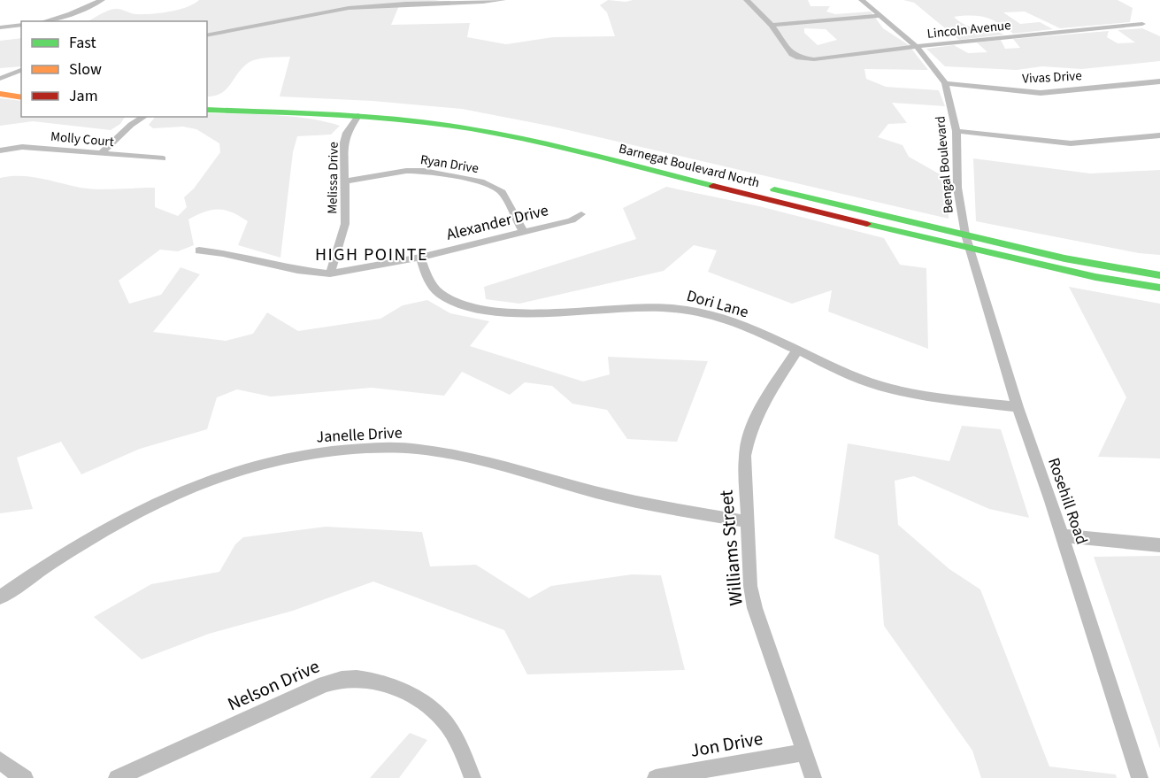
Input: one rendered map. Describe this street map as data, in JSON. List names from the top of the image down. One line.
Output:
{"streets":{"street":["Lincoln Avenue","Vivas Drive","Molly Court","Ryan Drive","Bengal Boulevard","Barnegat Boulevard North","Melissa Drive","Alexander Drive","Dori Lane","Janelle Drive","Rosehill Road","Williams Street","Nelson Drive","Jon Drive"]},"crossings":[["Lincoln Avenue","Bengal Boulevard"],["Vivas Drive","Bengal Boulevard"],["Ryan Drive","Melissa Drive"],["Ryan Drive","Alexander Drive"],["Bengal Boulevard","Barnegat Boulevard North"],["Bengal Boulevard","Rosehill Road"],["Barnegat Boulevard North","Melissa Drive"],["Barnegat Boulevard North","Rosehill Road"],["Melissa Drive","Alexander Drive"],["Alexander Drive","Dori Lane"],["Dori Lane","Rosehill Road"],["Dori Lane","Williams Street"],["Janelle Drive","Williams Street"],["Williams Street","Jon Drive"]],"districts":["HIGH POINTE"],"legend":["Fast","Slow","Jam"]}
